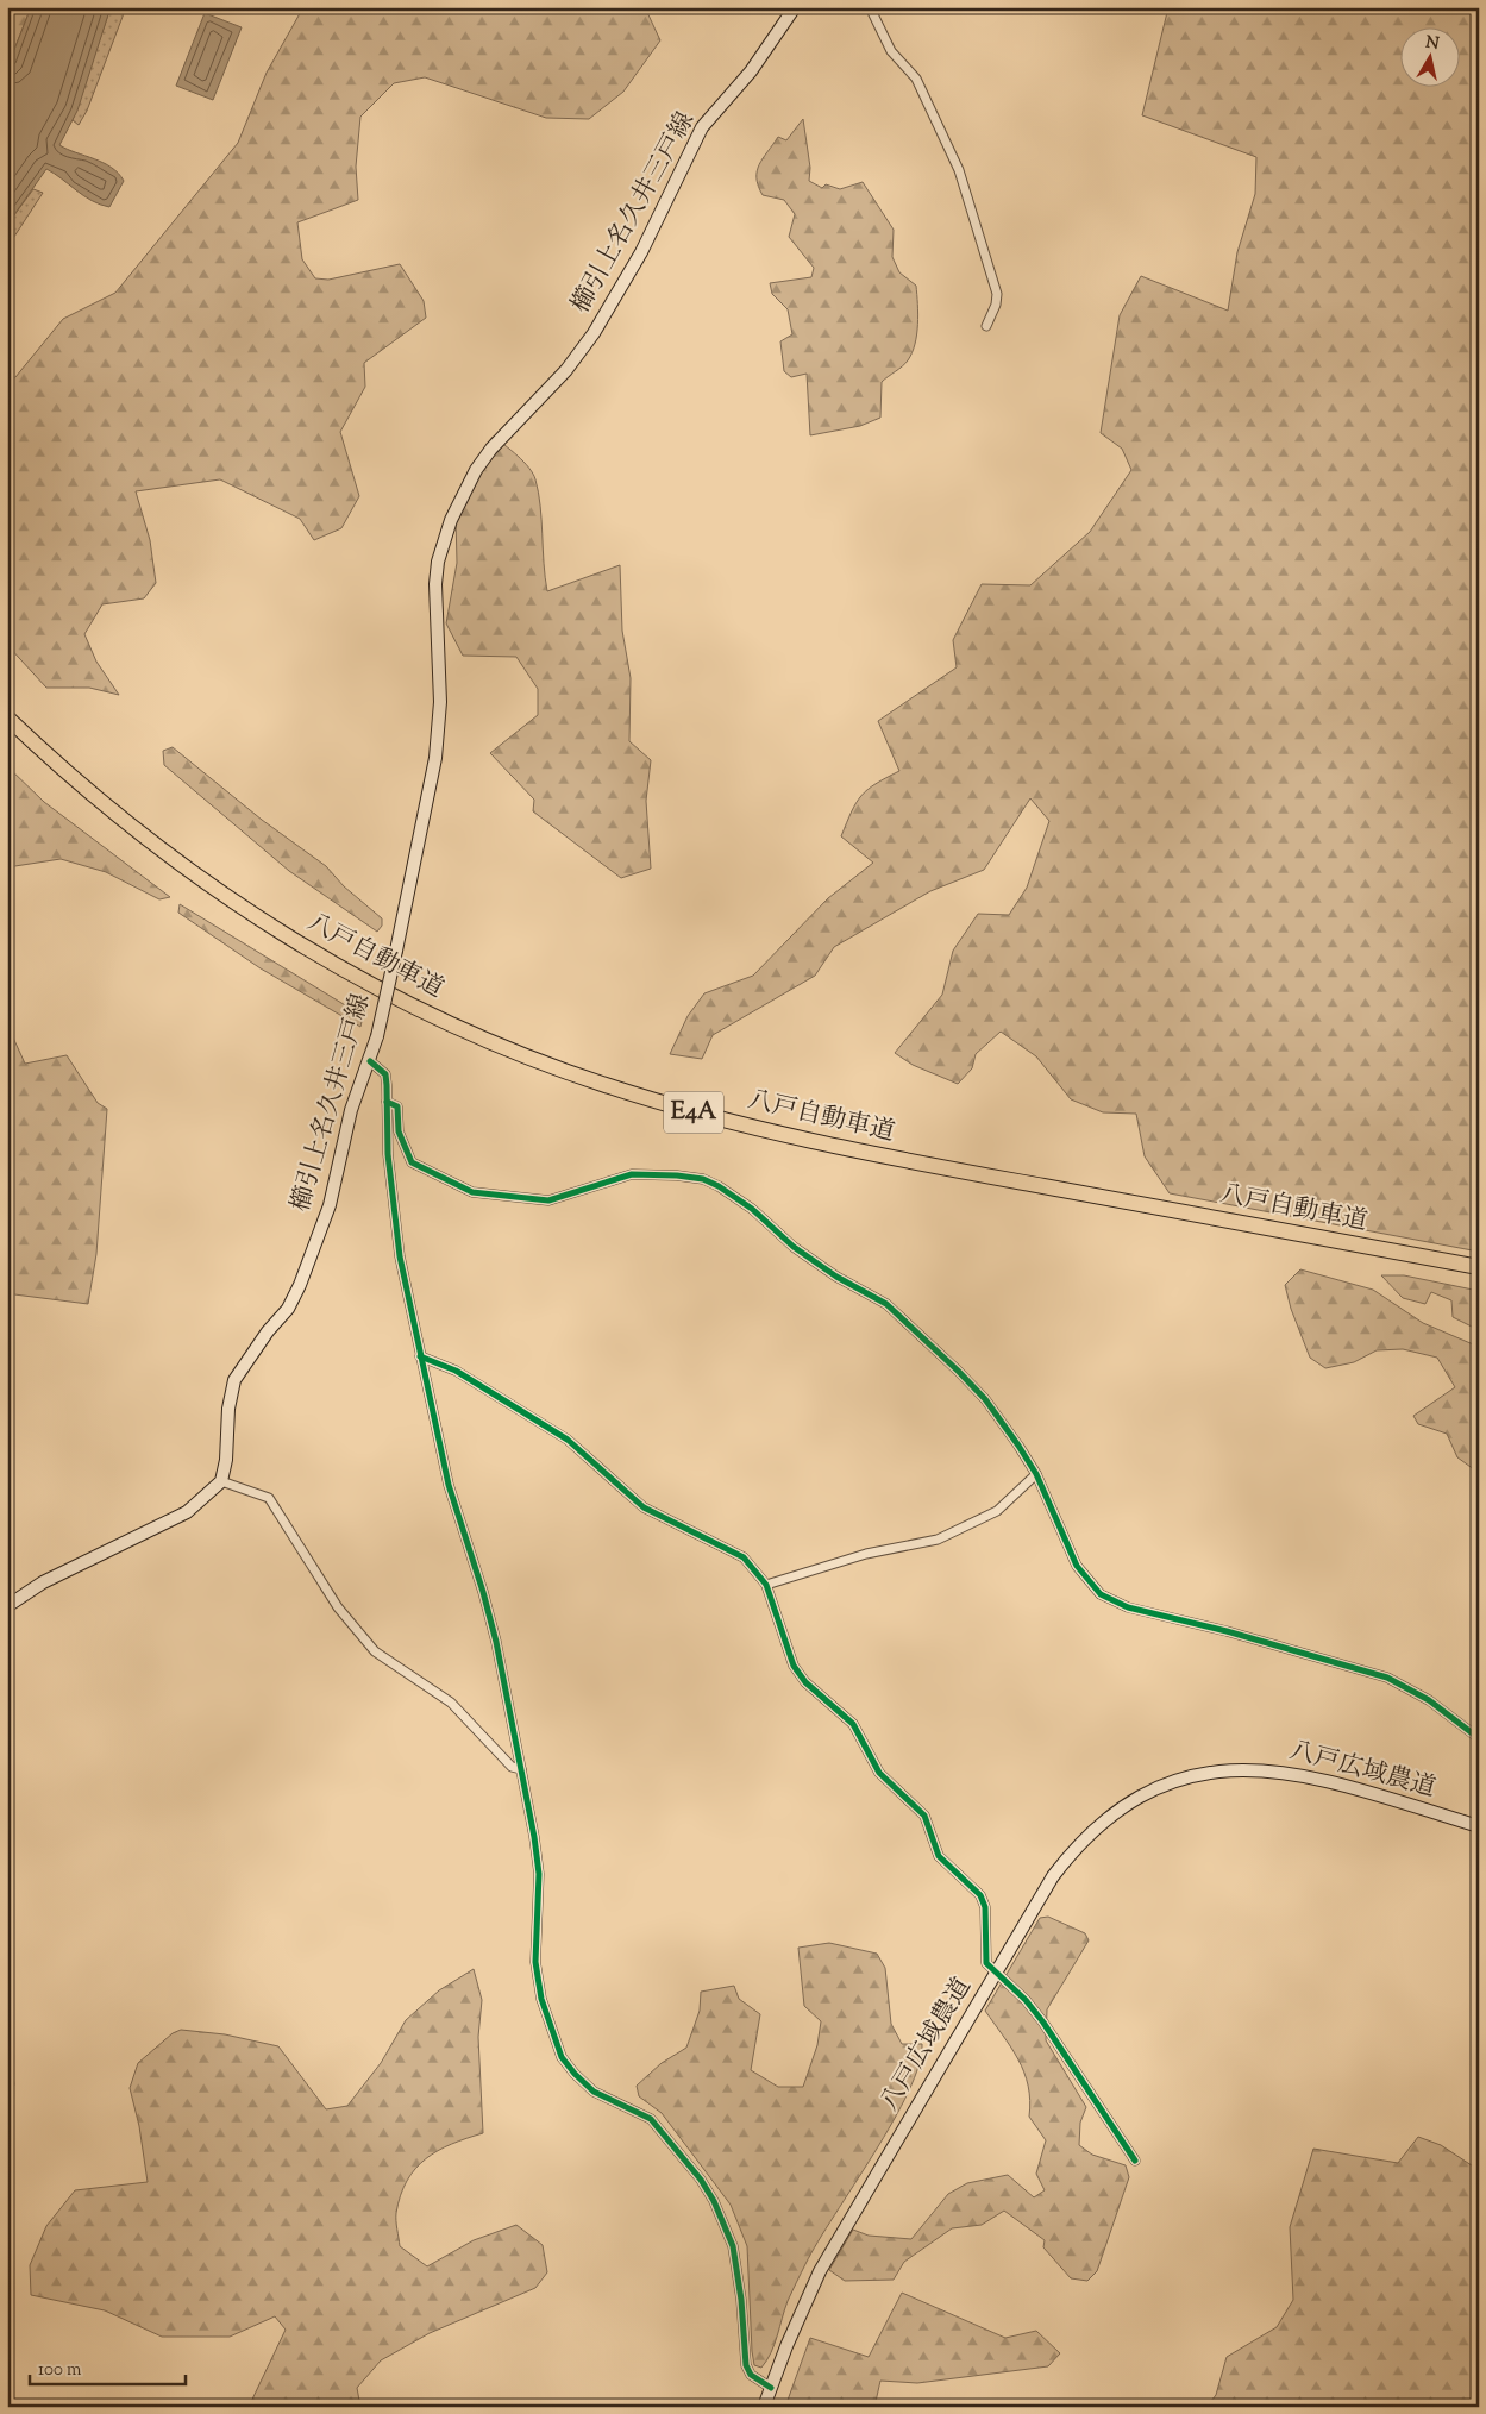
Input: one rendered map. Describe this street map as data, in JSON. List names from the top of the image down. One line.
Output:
{"streets":{"highway":["八戸自動車道","E4A"],"main road":["櫛引上名久井三戸線","八戸広域農道"]},"scale_bar":"100 m","north":"top"}
